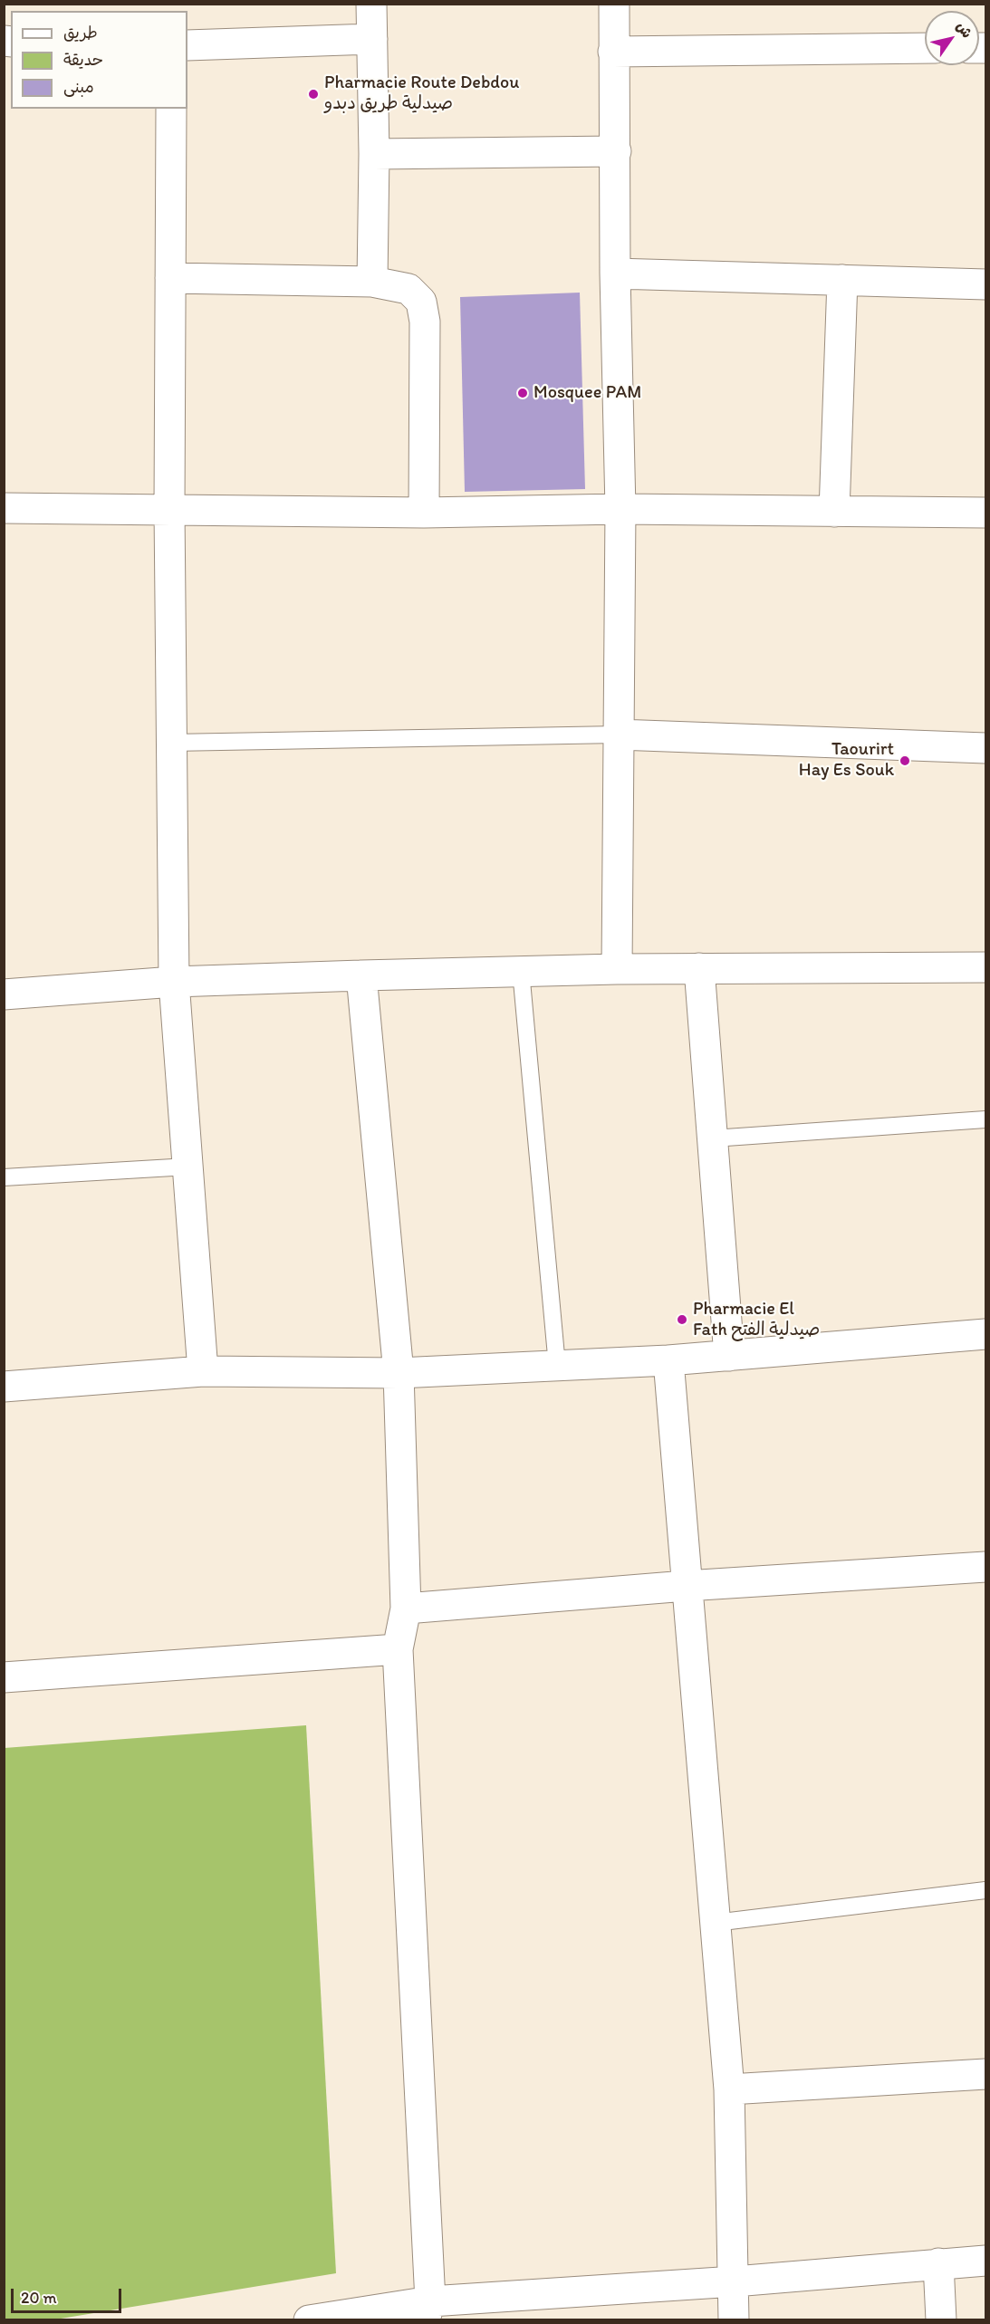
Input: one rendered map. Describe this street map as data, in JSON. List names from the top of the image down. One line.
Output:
{"places":["Pharmacie Route Debdou صيدلية طريق دبدو","Mosquee PAM","Taourirt Hay Es Souk","Pharmacie El Fath صيدلية الفتح"],"legend":["طريق","حديقة","مبنى"],"scale_bar":"20 m","north":"top right"}
